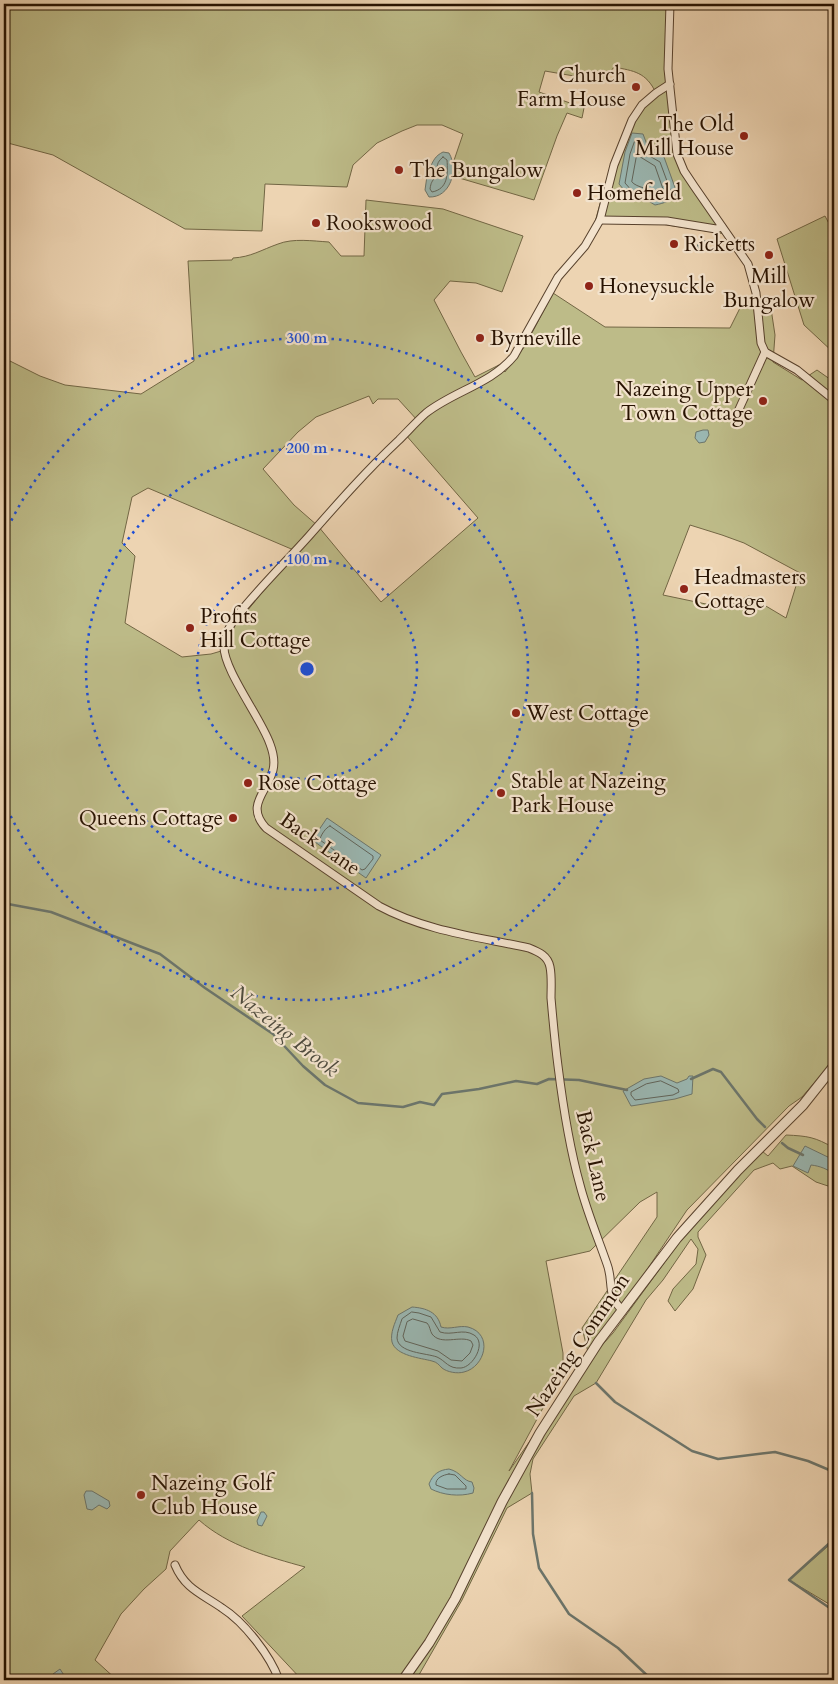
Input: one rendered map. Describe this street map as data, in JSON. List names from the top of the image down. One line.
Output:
{"streets":{"street":["Back Lane","Nazeing Common"]},"crossings":[["Back Lane","Nazeing Common"]],"water":["Nazeing Brook"],"places":["Church Farm House","The Old Mill House","The Bungalow","Homefield","Rookswood","Ricketts","Mill Bungalow","Honeysuckle","Byrneville","Nazeing Upper Town Cottage","Headmasters Cottage","Profits Hill Cottage","West Cottage","Rose Cottage","Stable at Nazeing Park House","Queens Cottage","Nazeing Golf Club House"],"rings":["300 m","200 m","100 m"]}
